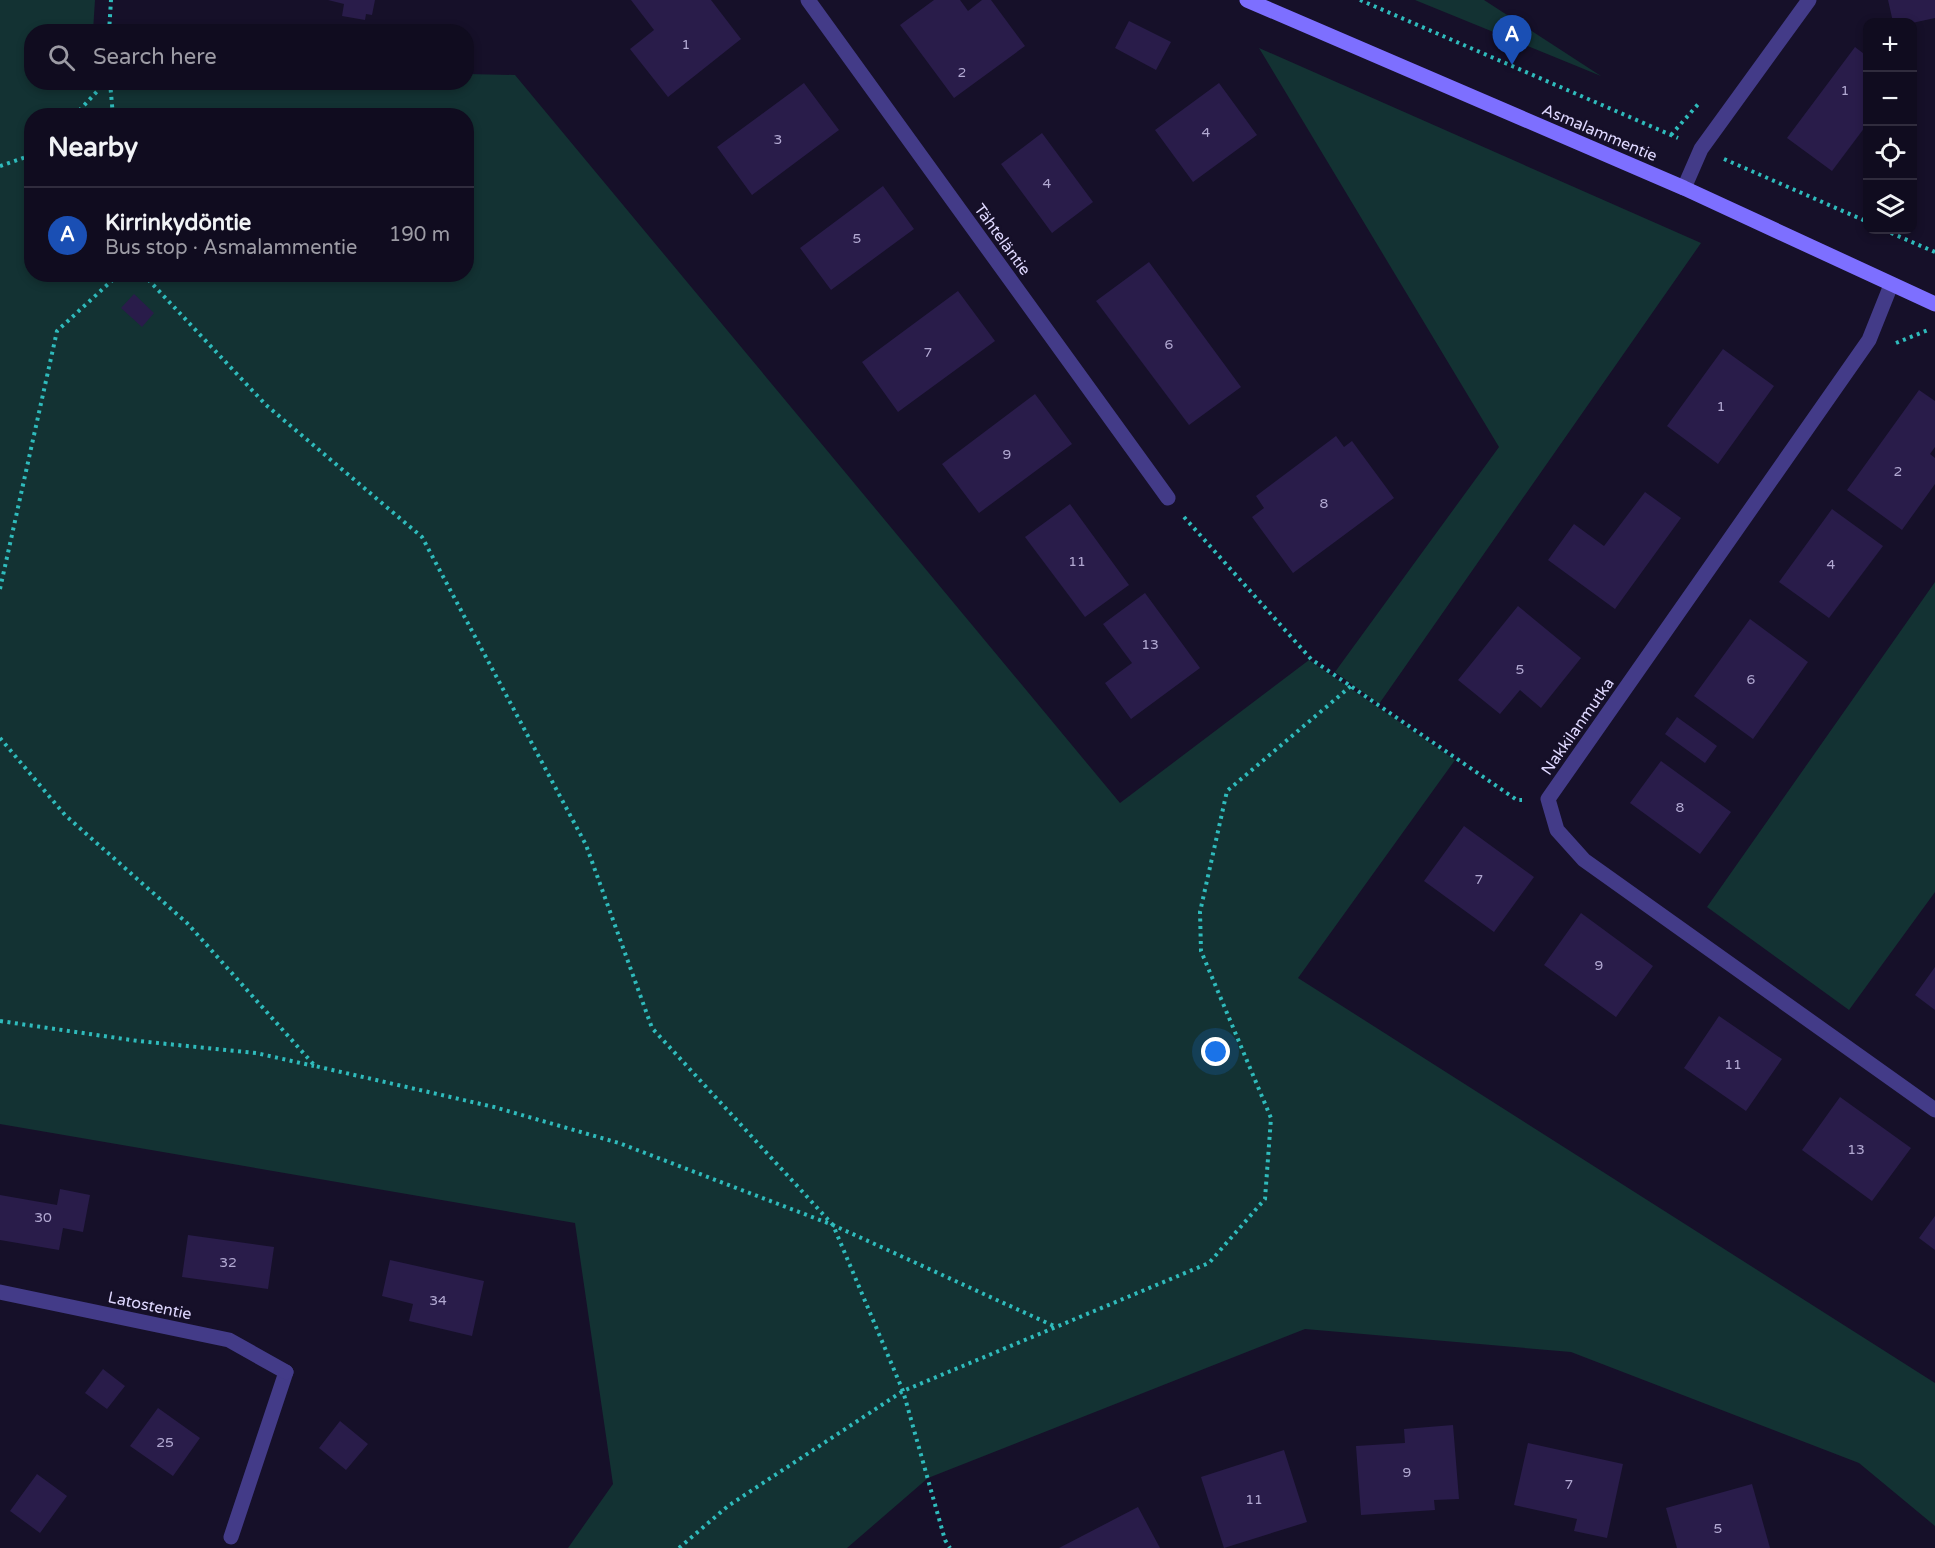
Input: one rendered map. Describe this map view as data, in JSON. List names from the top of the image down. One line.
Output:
{"streets":{"street":["Asmalammentie","Tähteläntie","Nakkilanmutka","Latostentie"]},"crossings":[["Asmalammentie","Nakkilanmutka"]],"house_numbers":["1","2","1","4","3","4","5","6","7","1","9","2","8","11","4","13","5","6","8","7","9","11","13","30","32","34","25","9","7","11","5"],"page":{"pins":"A","map_buttons":["+","−"],"search":"Search here","heading":"Nearby","list":[{"mark":"A","name":"Kirrinkydöntie","note":"Bus stop · Asmalammentie","value":"190 m"}]}}
